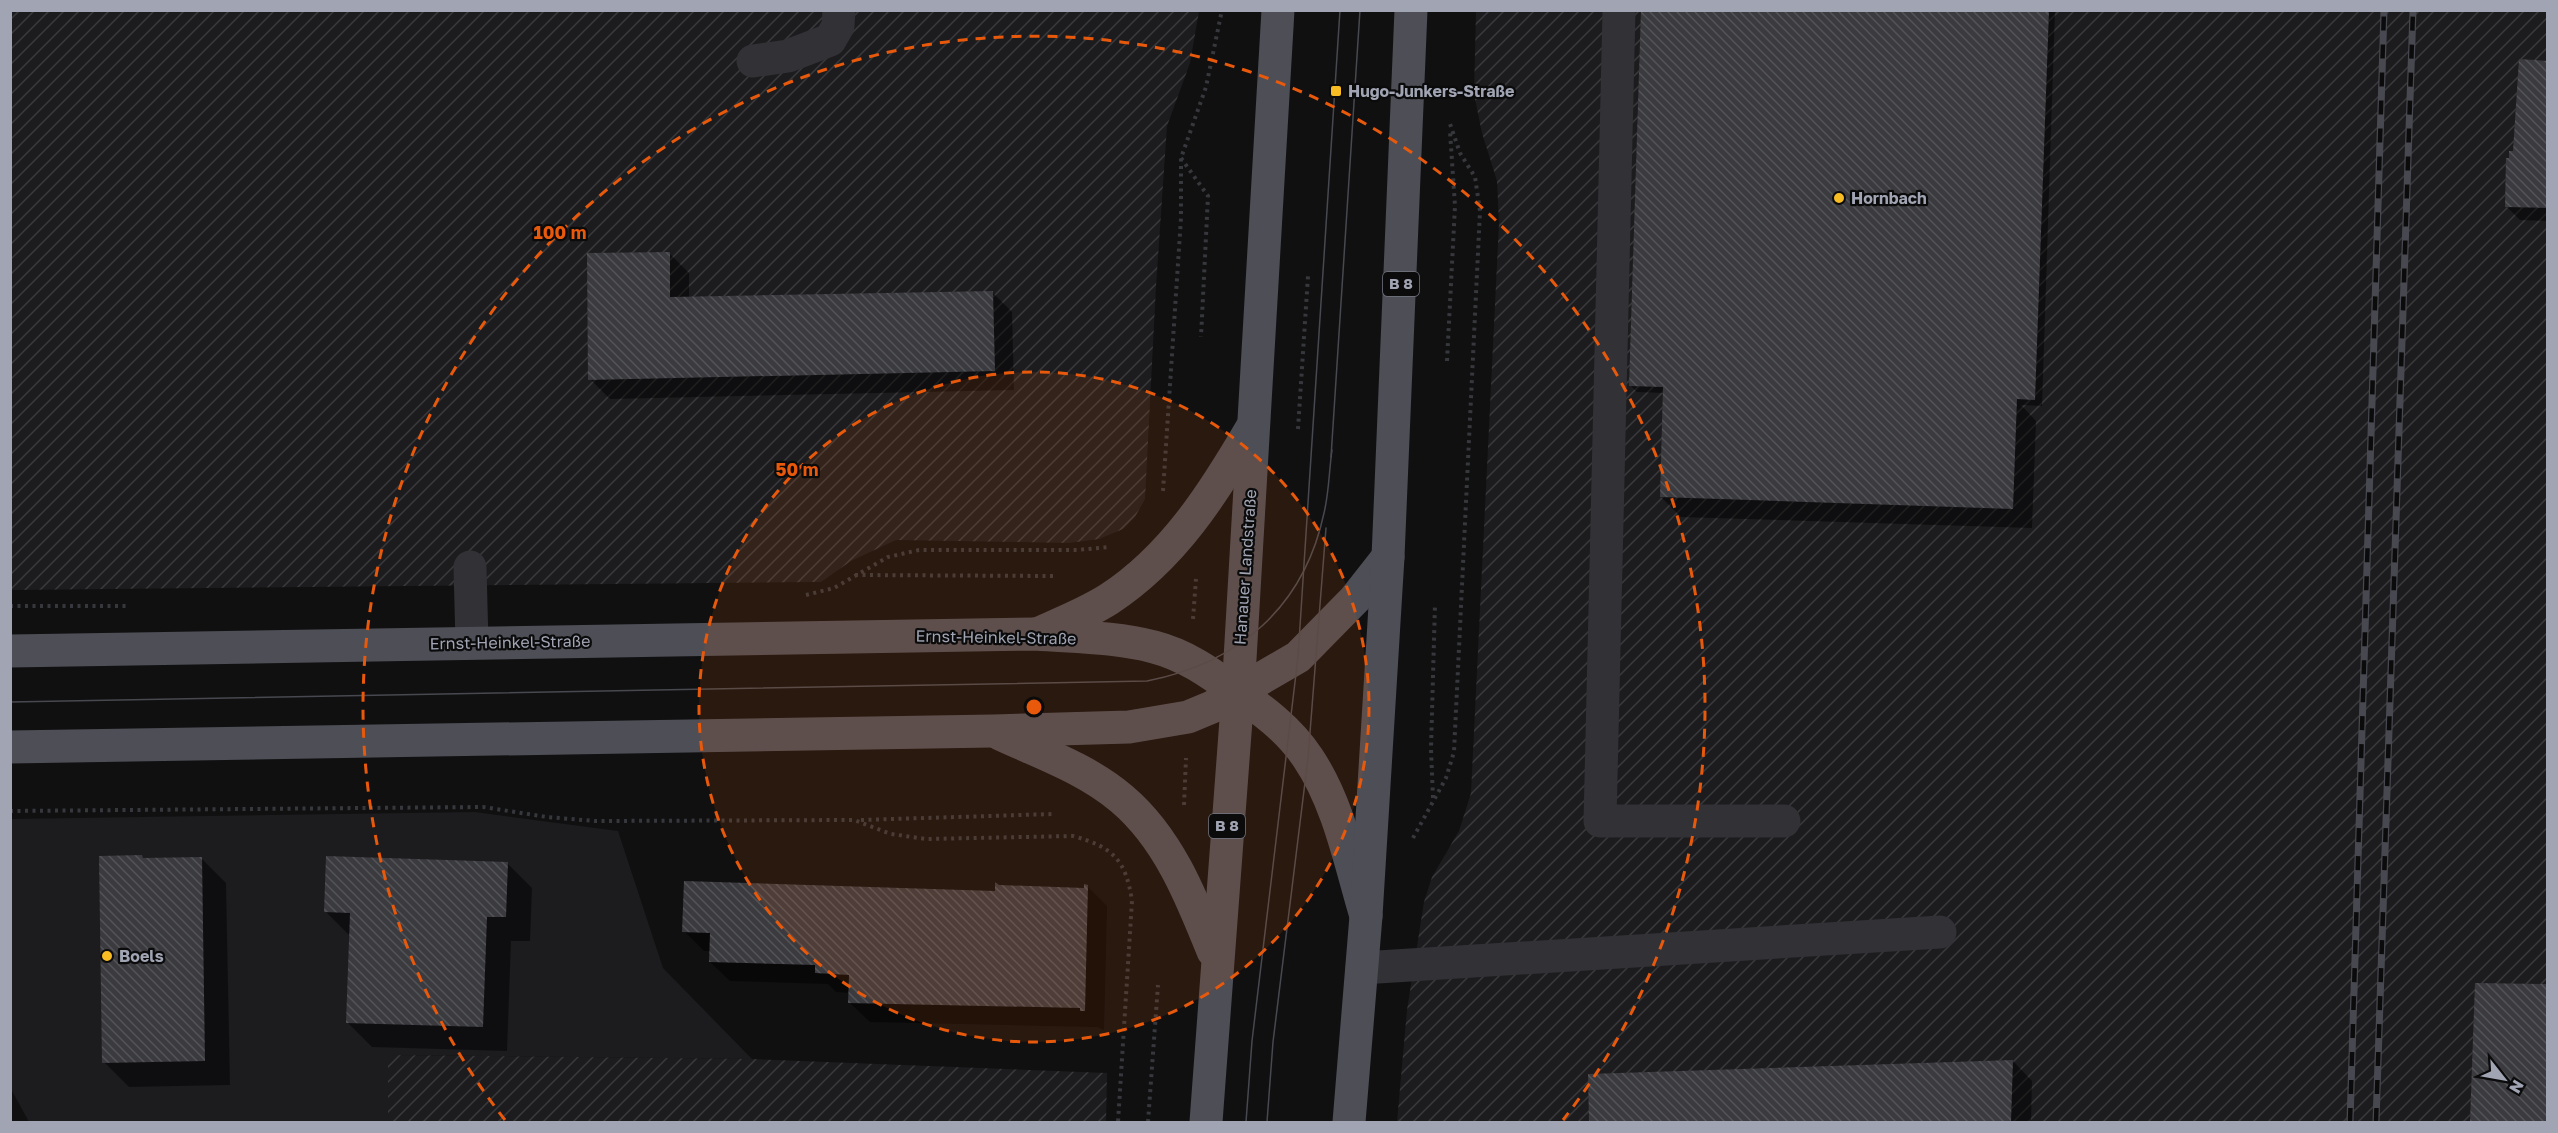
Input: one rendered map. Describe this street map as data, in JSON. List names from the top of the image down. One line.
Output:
{"streets":{"main road":["B 8","Hanauer Landstraße","Ernst-Heinkel-Straße"]},"crossings":[["B 8","Ernst-Heinkel-Straße"],["Hanauer Landstraße","Ernst-Heinkel-Straße"]],"places":{"transit":["Hugo-Junkers-Straße"],"other":["Hornbach","Boels"]},"north":"bottom right","rings":["100 m","50 m"]}
